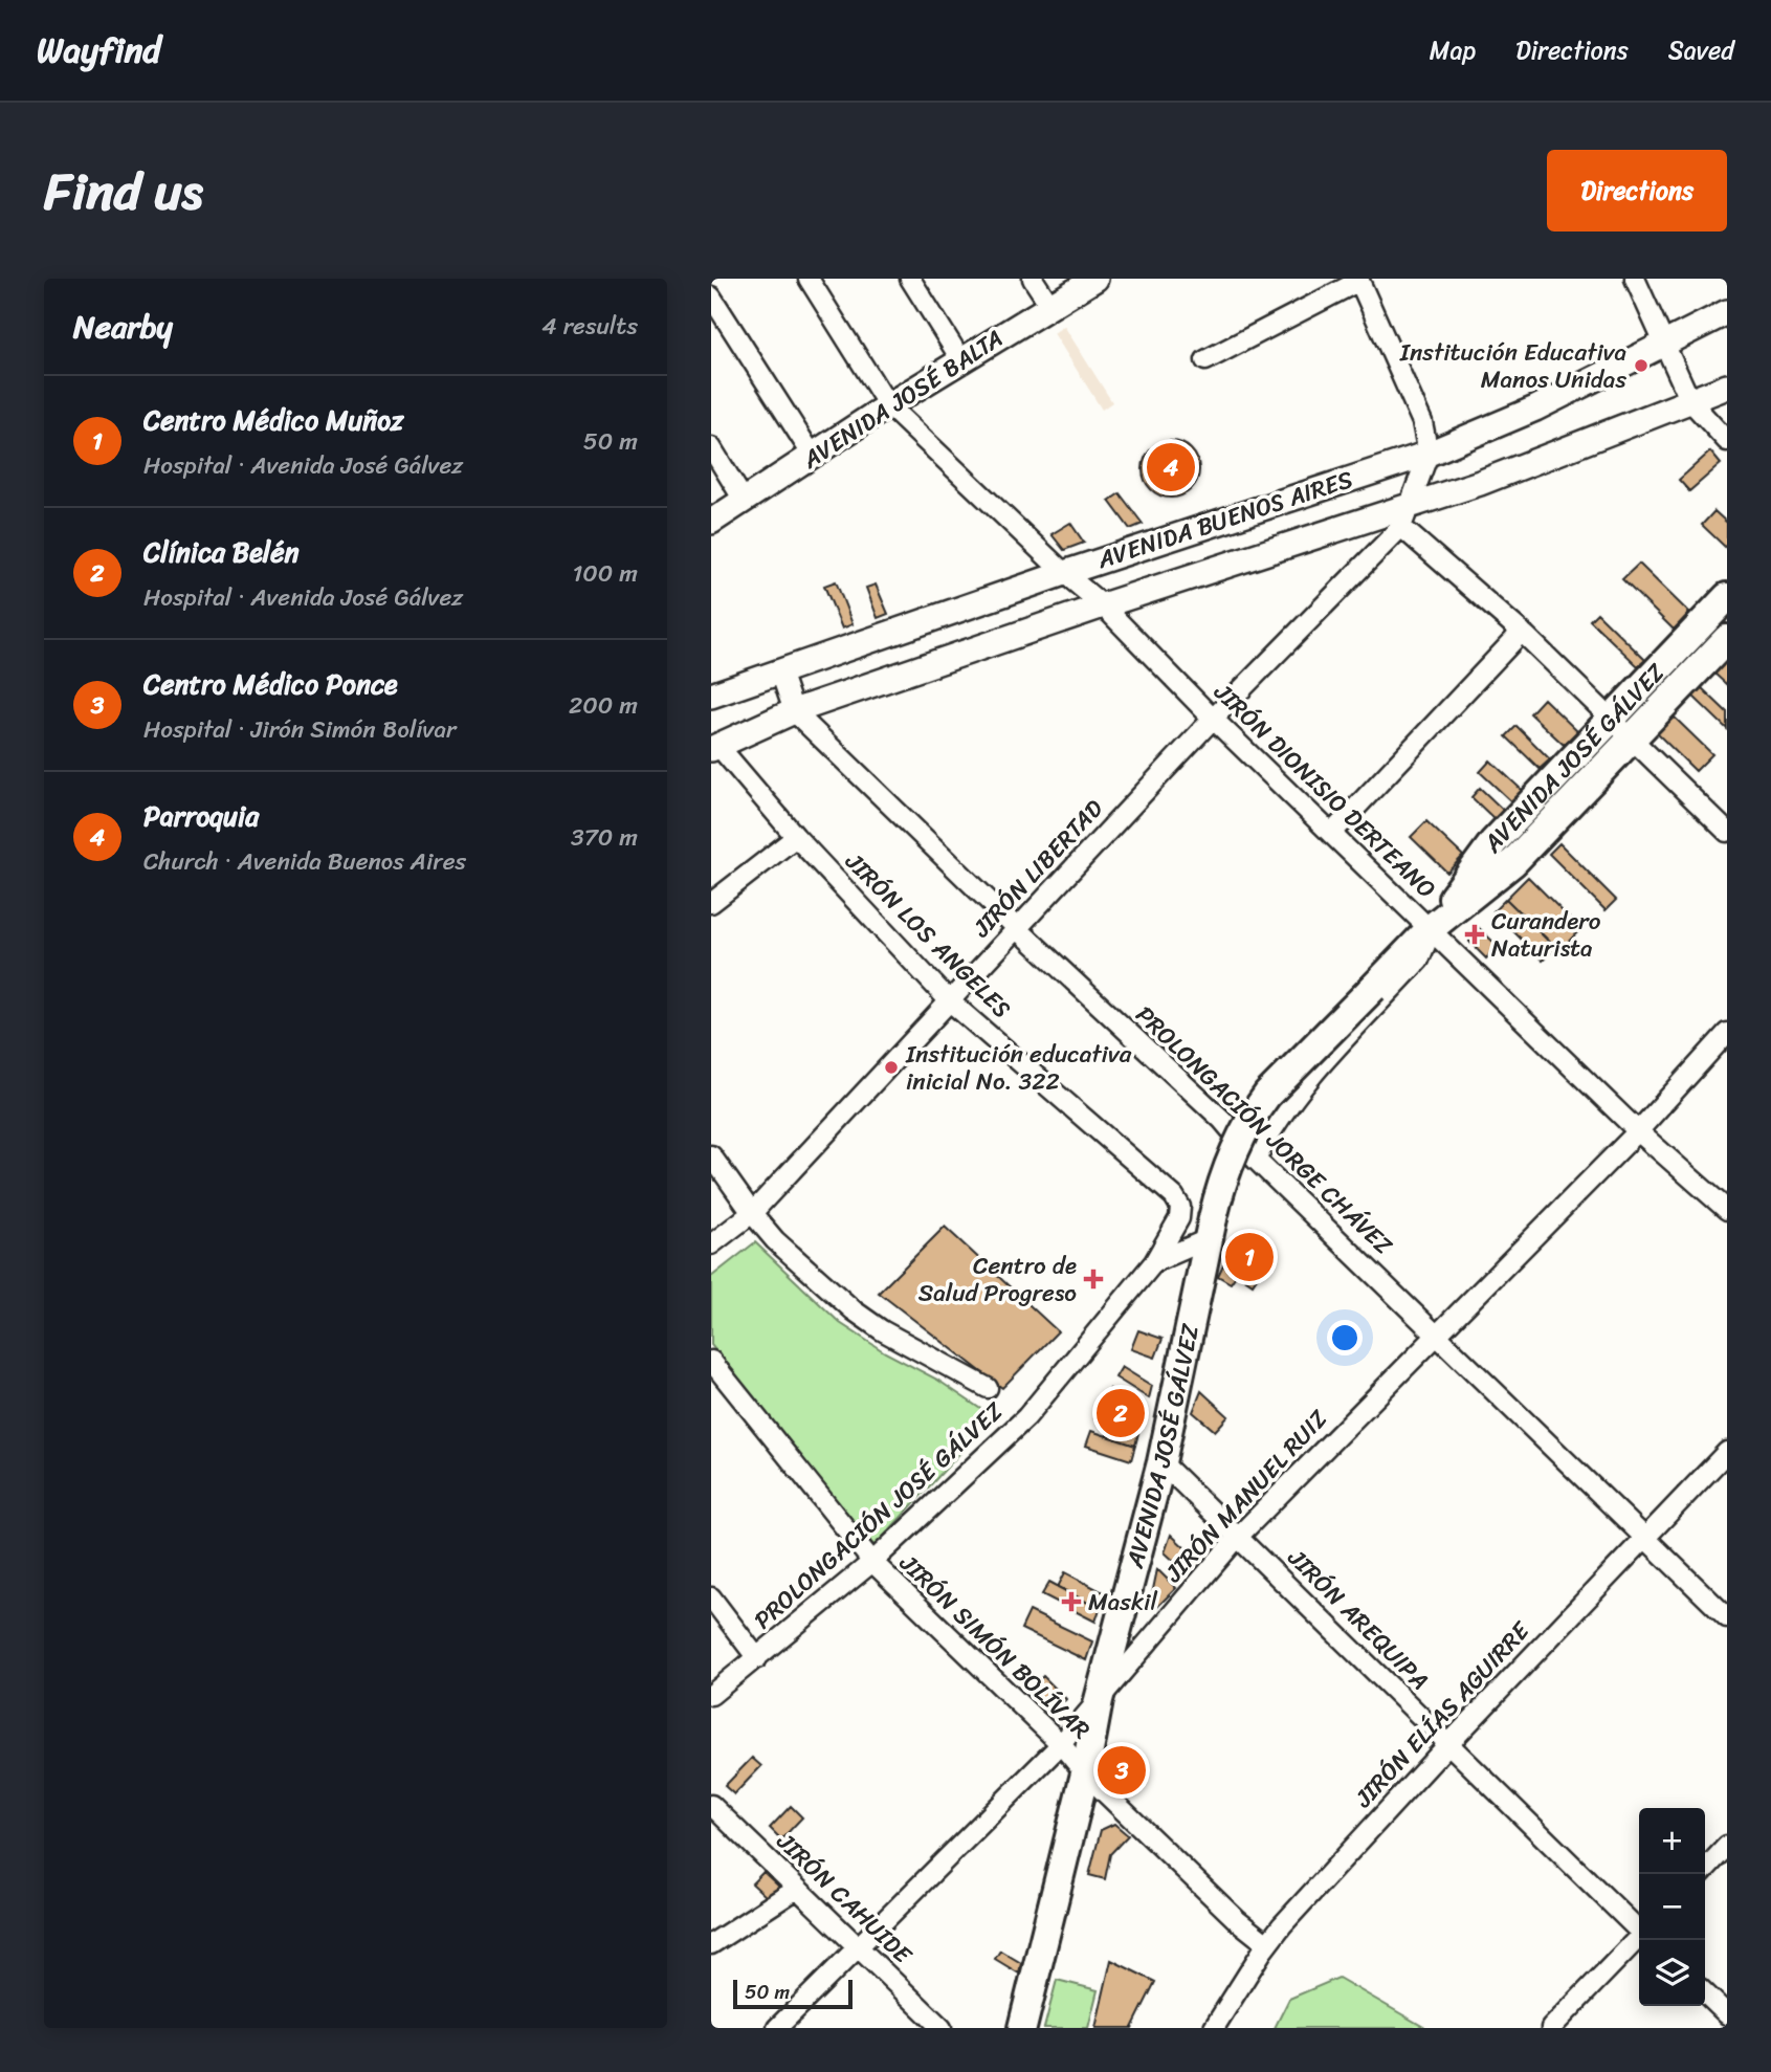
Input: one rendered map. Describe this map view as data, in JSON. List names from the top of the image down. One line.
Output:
{"streets":{"highway":["AVENIDA JOSÉ GÁLVEZ"],"main road":["AVENIDA JOSÉ BALTA","AVENIDA BUENOS AIRES"],"street":["JIRÓN DIONISIO DERTEANO","JIRÓN LIBERTAD","JIRÓN LOS ANGELES","PROLONGACIÓN JORGE CHÁVEZ","JIRÓN MANUEL RUIZ","PROLONGACIÓN JOSÉ GÁLVEZ","JIRÓN AREQUIPA","JIRÓN SIMÓN BOLÍVAR","JIRÓN ELÍAS AGUIRRE","JIRÓN CAHUIDE"]},"crossings":[["AVENIDA JOSÉ BALTA","JIRÓN DIONISIO DERTEANO"],["AVENIDA BUENOS AIRES","JIRÓN DIONISIO DERTEANO"],["AVENIDA BUENOS AIRES","JIRÓN LIBERTAD"],["AVENIDA BUENOS AIRES","JIRÓN LOS ANGELES"],["AVENIDA BUENOS AIRES","PROLONGACIÓN JORGE CHÁVEZ"],["AVENIDA JOSÉ GÁLVEZ","JIRÓN DIONISIO DERTEANO"],["AVENIDA JOSÉ GÁLVEZ","JIRÓN MANUEL RUIZ"],["AVENIDA JOSÉ GÁLVEZ","PROLONGACIÓN JOSÉ GÁLVEZ"],["AVENIDA JOSÉ GÁLVEZ","JIRÓN AREQUIPA"],["AVENIDA JOSÉ GÁLVEZ","JIRÓN SIMÓN BOLÍVAR"],["JIRÓN DIONISIO DERTEANO","JIRÓN LIBERTAD"],["JIRÓN DIONISIO DERTEANO","JIRÓN MANUEL RUIZ"],["JIRÓN LIBERTAD","JIRÓN LOS ANGELES"],["JIRÓN LIBERTAD","PROLONGACIÓN JORGE CHÁVEZ"],["JIRÓN LOS ANGELES","PROLONGACIÓN JOSÉ GÁLVEZ"],["PROLONGACIÓN JORGE CHÁVEZ","JIRÓN MANUEL RUIZ"],["PROLONGACIÓN JORGE CHÁVEZ","JIRÓN ELÍAS AGUIRRE"],["JIRÓN MANUEL RUIZ","JIRÓN AREQUIPA"],["JIRÓN MANUEL RUIZ","JIRÓN SIMÓN BOLÍVAR"],["JIRÓN MANUEL RUIZ","JIRÓN CAHUIDE"],["PROLONGACIÓN JOSÉ GÁLVEZ","JIRÓN SIMÓN BOLÍVAR"],["JIRÓN AREQUIPA","JIRÓN ELÍAS AGUIRRE"],["JIRÓN SIMÓN BOLÍVAR","JIRÓN ELÍAS AGUIRRE"]],"places":{"other":["Institución Educativa Manos Unidas","Institución educativa inicial No. 322"],"health":["Curandero Naturista","Centro de Salud Progreso","Maskil"]},"scale_bar":"50 m","page":{"header":"Wayfind","nav":["Map","Directions","Saved"],"title":"Find us","buttons":"Directions","heading":["Nearby","4 results"],"list":[{"mark":"1","name":"Centro Médico Muñoz","note":"Hospital · Avenida José Gálvez","value":"50 m"},{"mark":"2","name":"Clínica Belén","note":"Hospital · Avenida José Gálvez","value":"100 m"},{"mark":"3","name":"Centro Médico Ponce","note":"Hospital · Jirón Simón Bolívar","value":"200 m"},{"mark":"4","name":"Parroquia","note":"Church · Avenida Buenos Aires","value":"370 m"}],"pins":["4","1","2","3"],"map_buttons":["+","−"],"scale":"50 m"}}
